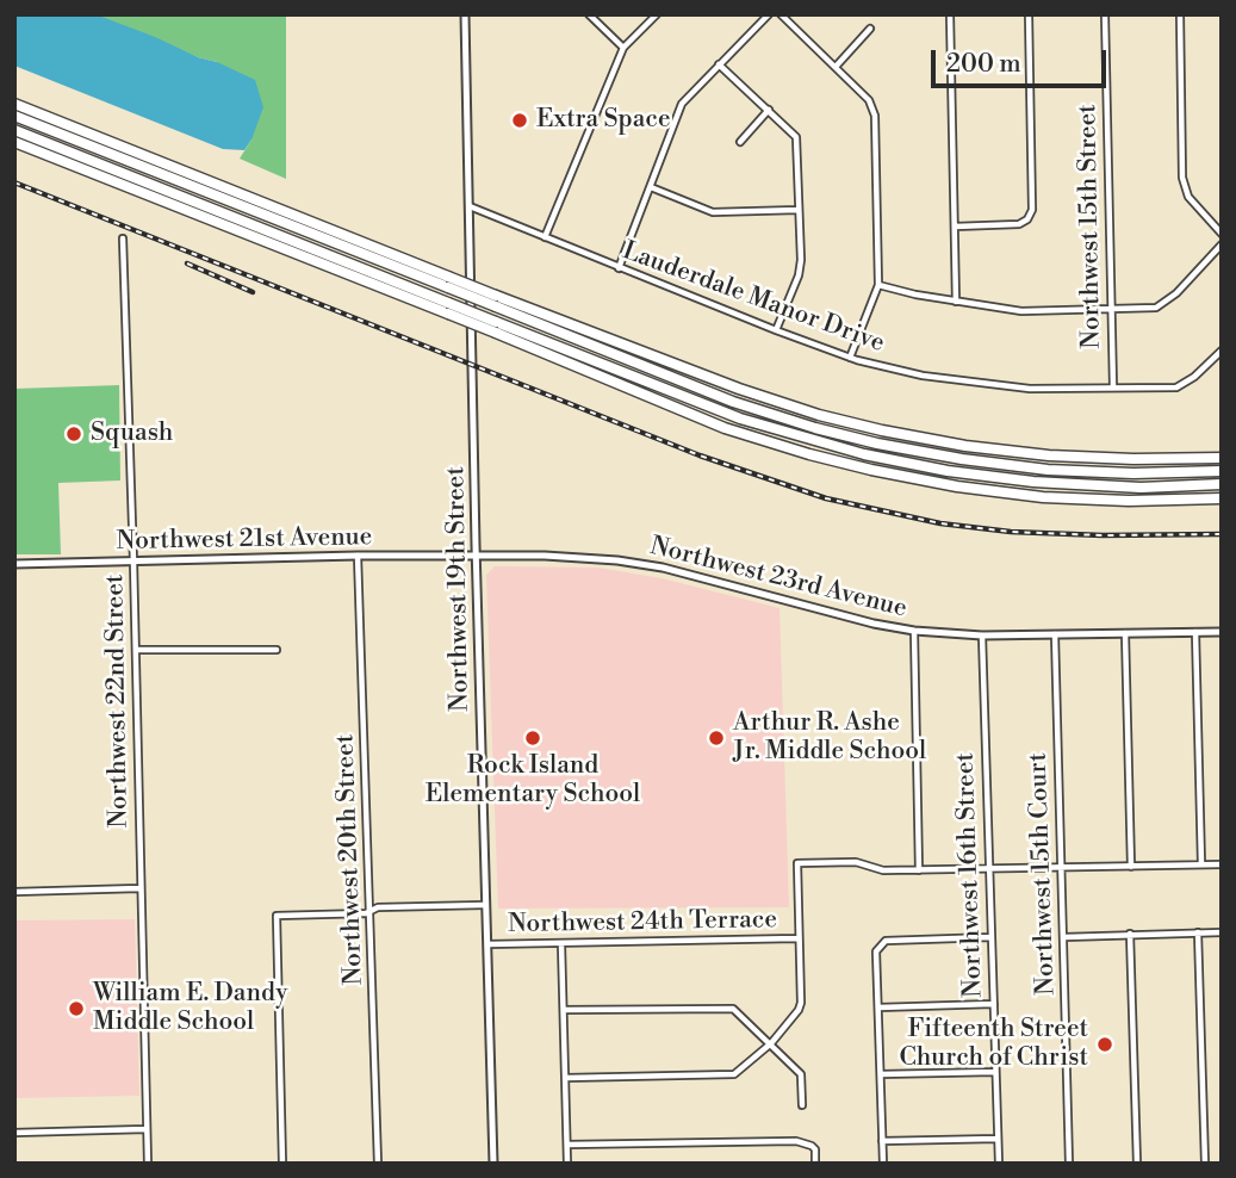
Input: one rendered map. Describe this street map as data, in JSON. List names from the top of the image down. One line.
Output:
{"streets":{"street":["Northwest 15th Street","Lauderdale Manor Drive","Northwest 21st Avenue","Northwest 23rd Avenue","Northwest 19th Street","Northwest 22nd Street","Northwest 20th Street","Northwest 15th Court","Northwest 16th Street","Northwest 24th Terrace"]},"crossings":[["Northwest 15th Street","Lauderdale Manor Drive"],["Lauderdale Manor Drive","Northwest 19th Street"],["Northwest 21st Avenue","Northwest 23rd Avenue"],["Northwest 21st Avenue","Northwest 19th Street"],["Northwest 21st Avenue","Northwest 22nd Street"],["Northwest 21st Avenue","Northwest 20th Street"],["Northwest 23rd Avenue","Northwest 19th Street"],["Northwest 23rd Avenue","Northwest 15th Court"],["Northwest 23rd Avenue","Northwest 16th Street"],["Northwest 19th Street","Northwest 24th Terrace"]],"places":["Extra Space","Squash","Rock Island Elementary School","Arthur R. Ashe Jr. Middle School","William E. Dandy Middle School","Fifteenth Street Church of Christ"],"scale_bar":"200 m"}
